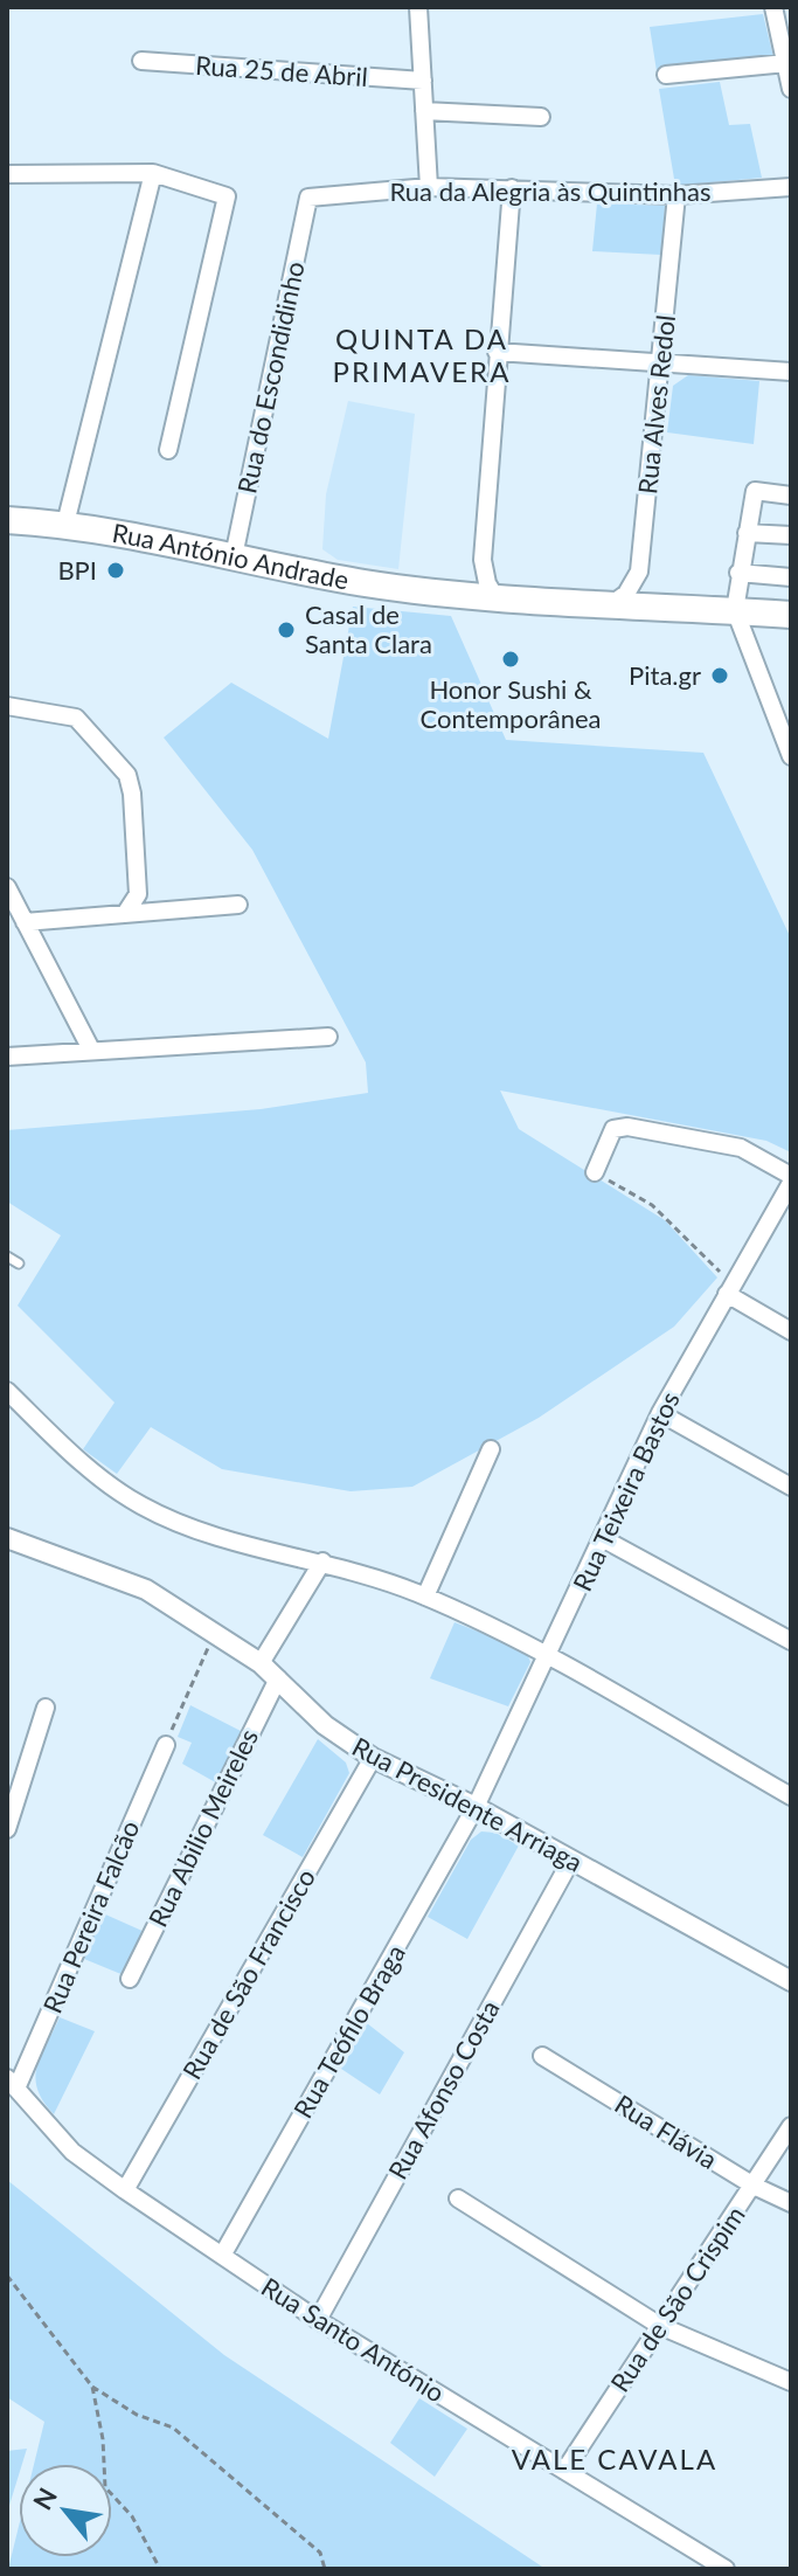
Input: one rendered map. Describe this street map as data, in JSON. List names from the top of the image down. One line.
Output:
{"streets":{"main road":["Rua António Andrade"],"street":["Rua 25 de Abril","Rua da Alegria às Quintinhas","Rua do Escondidinho","Rua Alves Redol","Rua Teixeira Bastos","Rua Presidente Arriaga","Rua Abilio Meireles","Rua Pereira Falcão","Rua de São Francisco","Rua Teófilo Braga","Rua Afonso Costa","Rua Flávia","Rua de São Crispim","Rua Santo António"]},"crossings":[["Rua da Alegria às Quintinhas","Rua do Escondidinho"],["Rua da Alegria às Quintinhas","Rua Alves Redol"],["Rua do Escondidinho","Rua António Andrade"],["Rua Alves Redol","Rua António Andrade"],["Rua Teixeira Bastos","Rua Presidente Arriaga"],["Rua Teixeira Bastos","Rua Teófilo Braga"],["Rua Presidente Arriaga","Rua Abilio Meireles"],["Rua Presidente Arriaga","Rua de São Francisco"],["Rua Presidente Arriaga","Rua Teófilo Braga"],["Rua Presidente Arriaga","Rua Afonso Costa"],["Rua Pereira Falcão","Rua Santo António"],["Rua de São Francisco","Rua Santo António"],["Rua Teófilo Braga","Rua Santo António"],["Rua Afonso Costa","Rua Santo António"],["Rua Flávia","Rua de São Crispim"],["Rua de São Crispim","Rua Santo António"]],"districts":["QUINTA DA PRIMAVERA","VALE CAVALA"],"places":["BPI","Casal de Santa Clara","Honor Sushi & Contemporânea","Pita.gr"],"north":"top left"}
